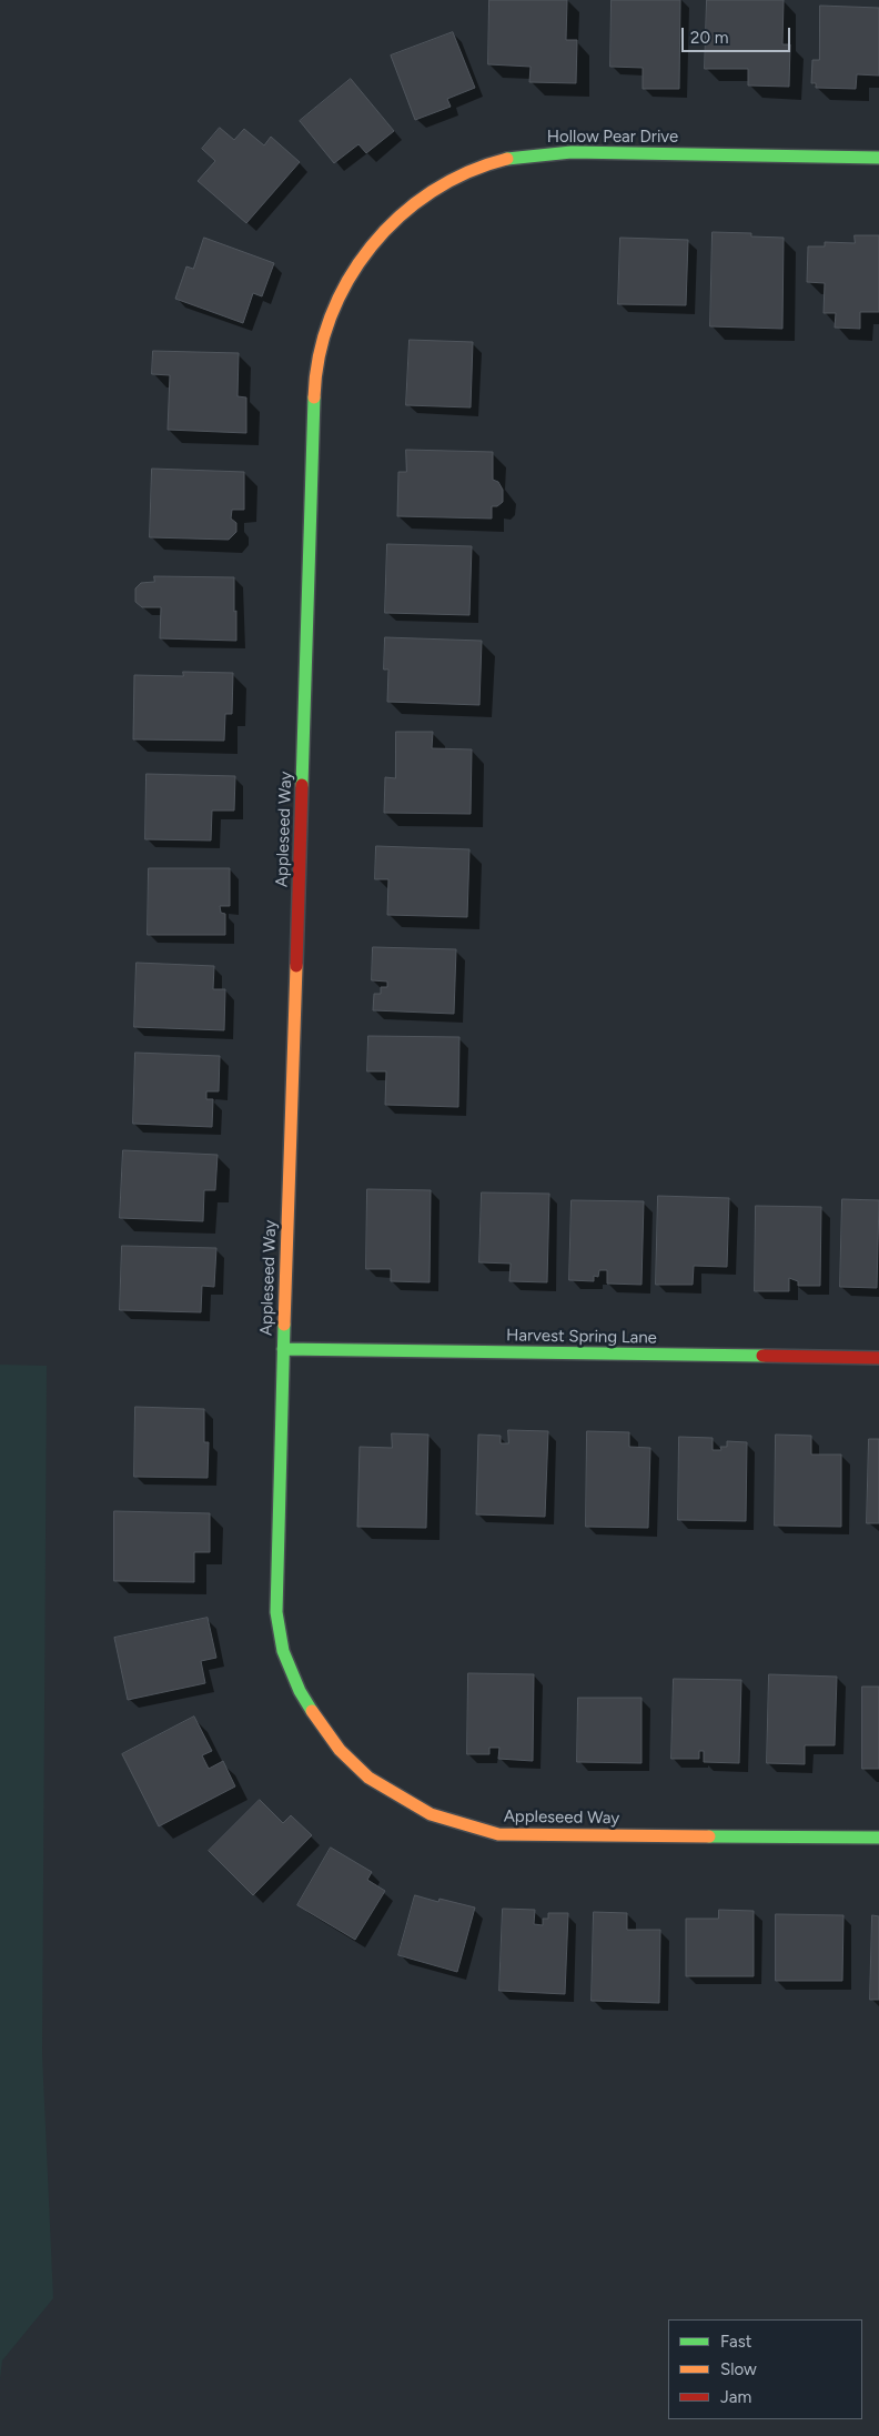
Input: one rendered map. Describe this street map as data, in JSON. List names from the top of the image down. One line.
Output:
{"streets":{"street":["Hollow Pear Drive","Appleseed Way","Harvest Spring Lane"]},"crossings":[["Hollow Pear Drive","Appleseed Way"],["Appleseed Way","Harvest Spring Lane"]],"legend":["Fast","Slow","Jam"],"scale_bar":"20 m"}
